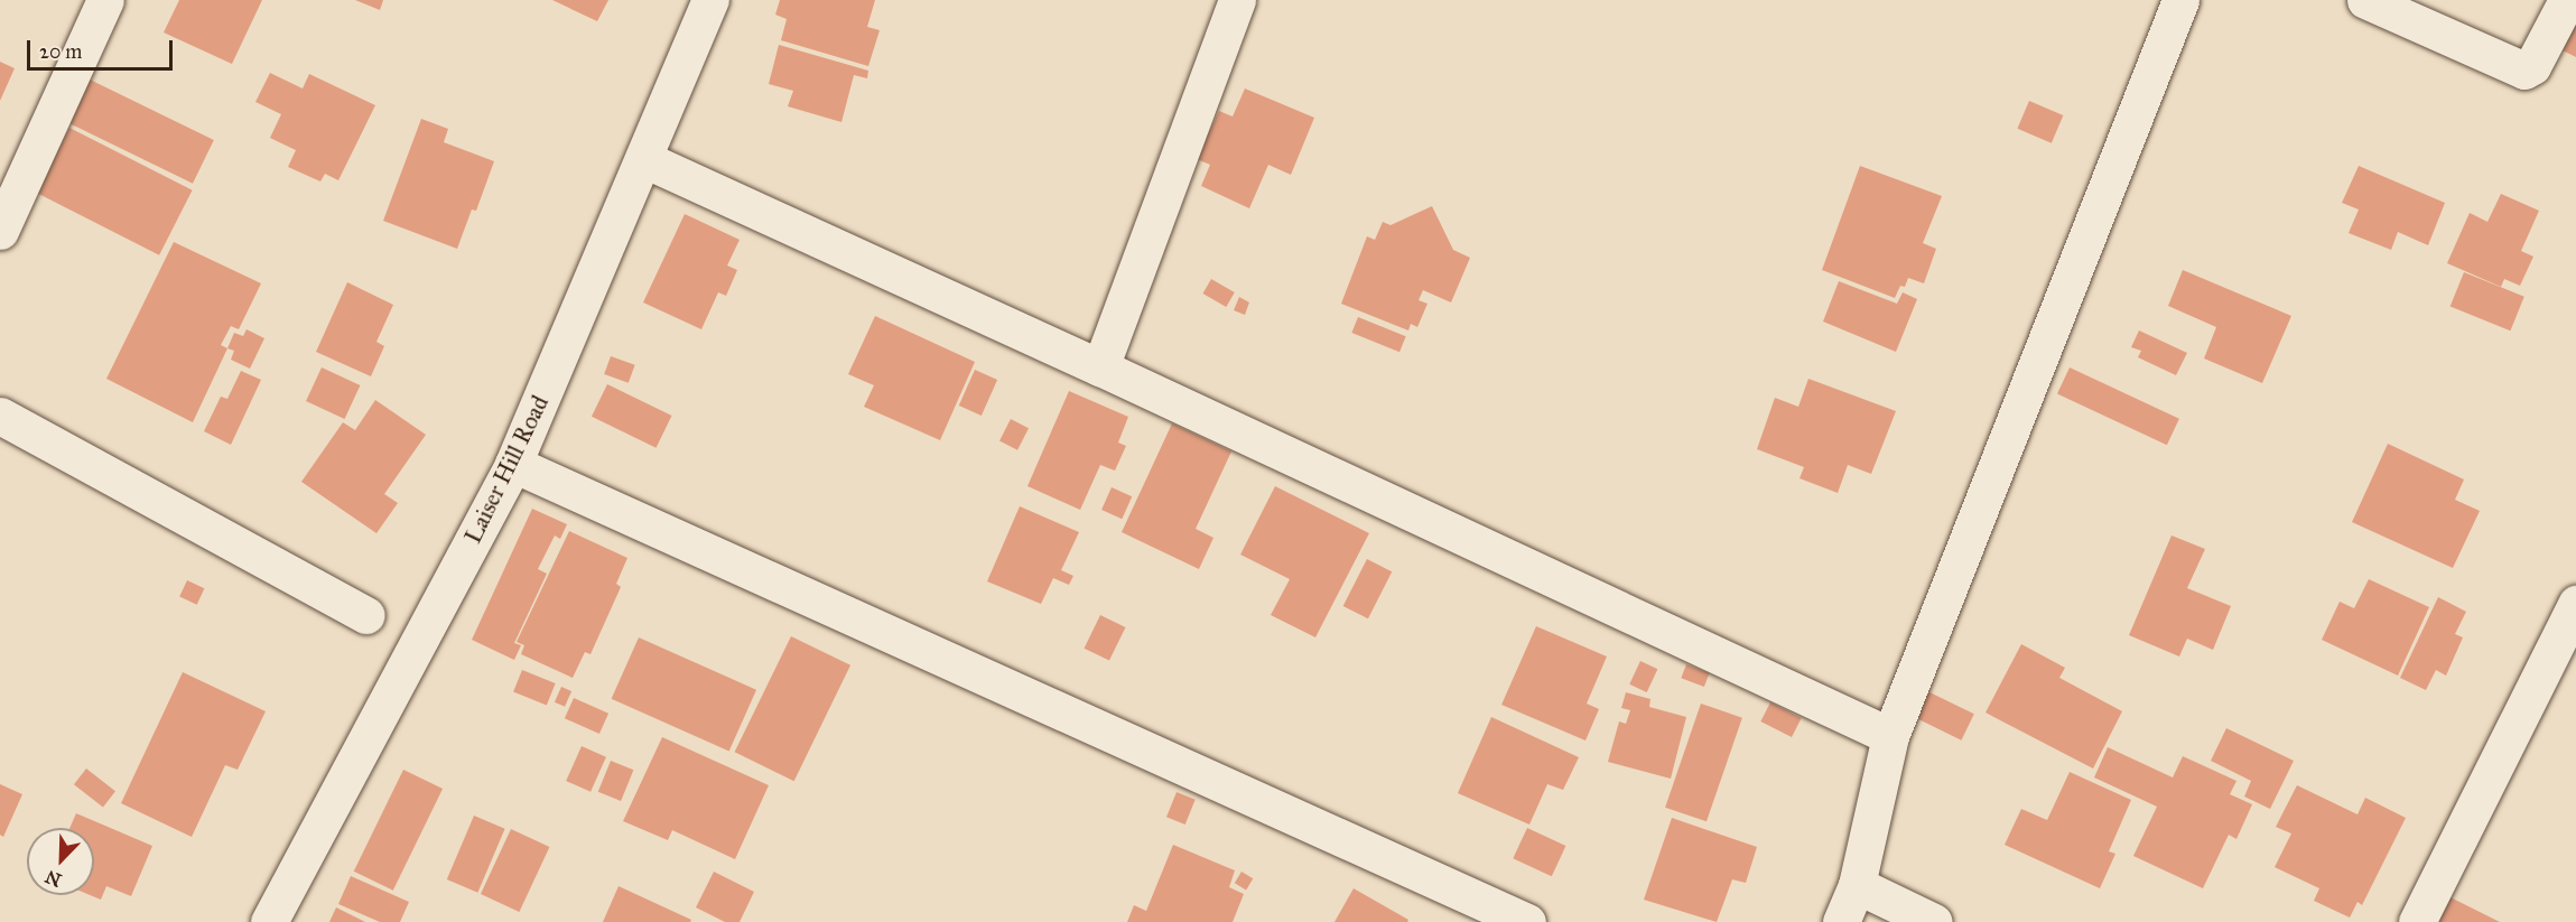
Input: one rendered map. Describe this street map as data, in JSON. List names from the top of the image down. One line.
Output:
{"streets":{"street":["Laiser Hill Road"]},"scale_bar":"20 m","north":"bottom left"}
